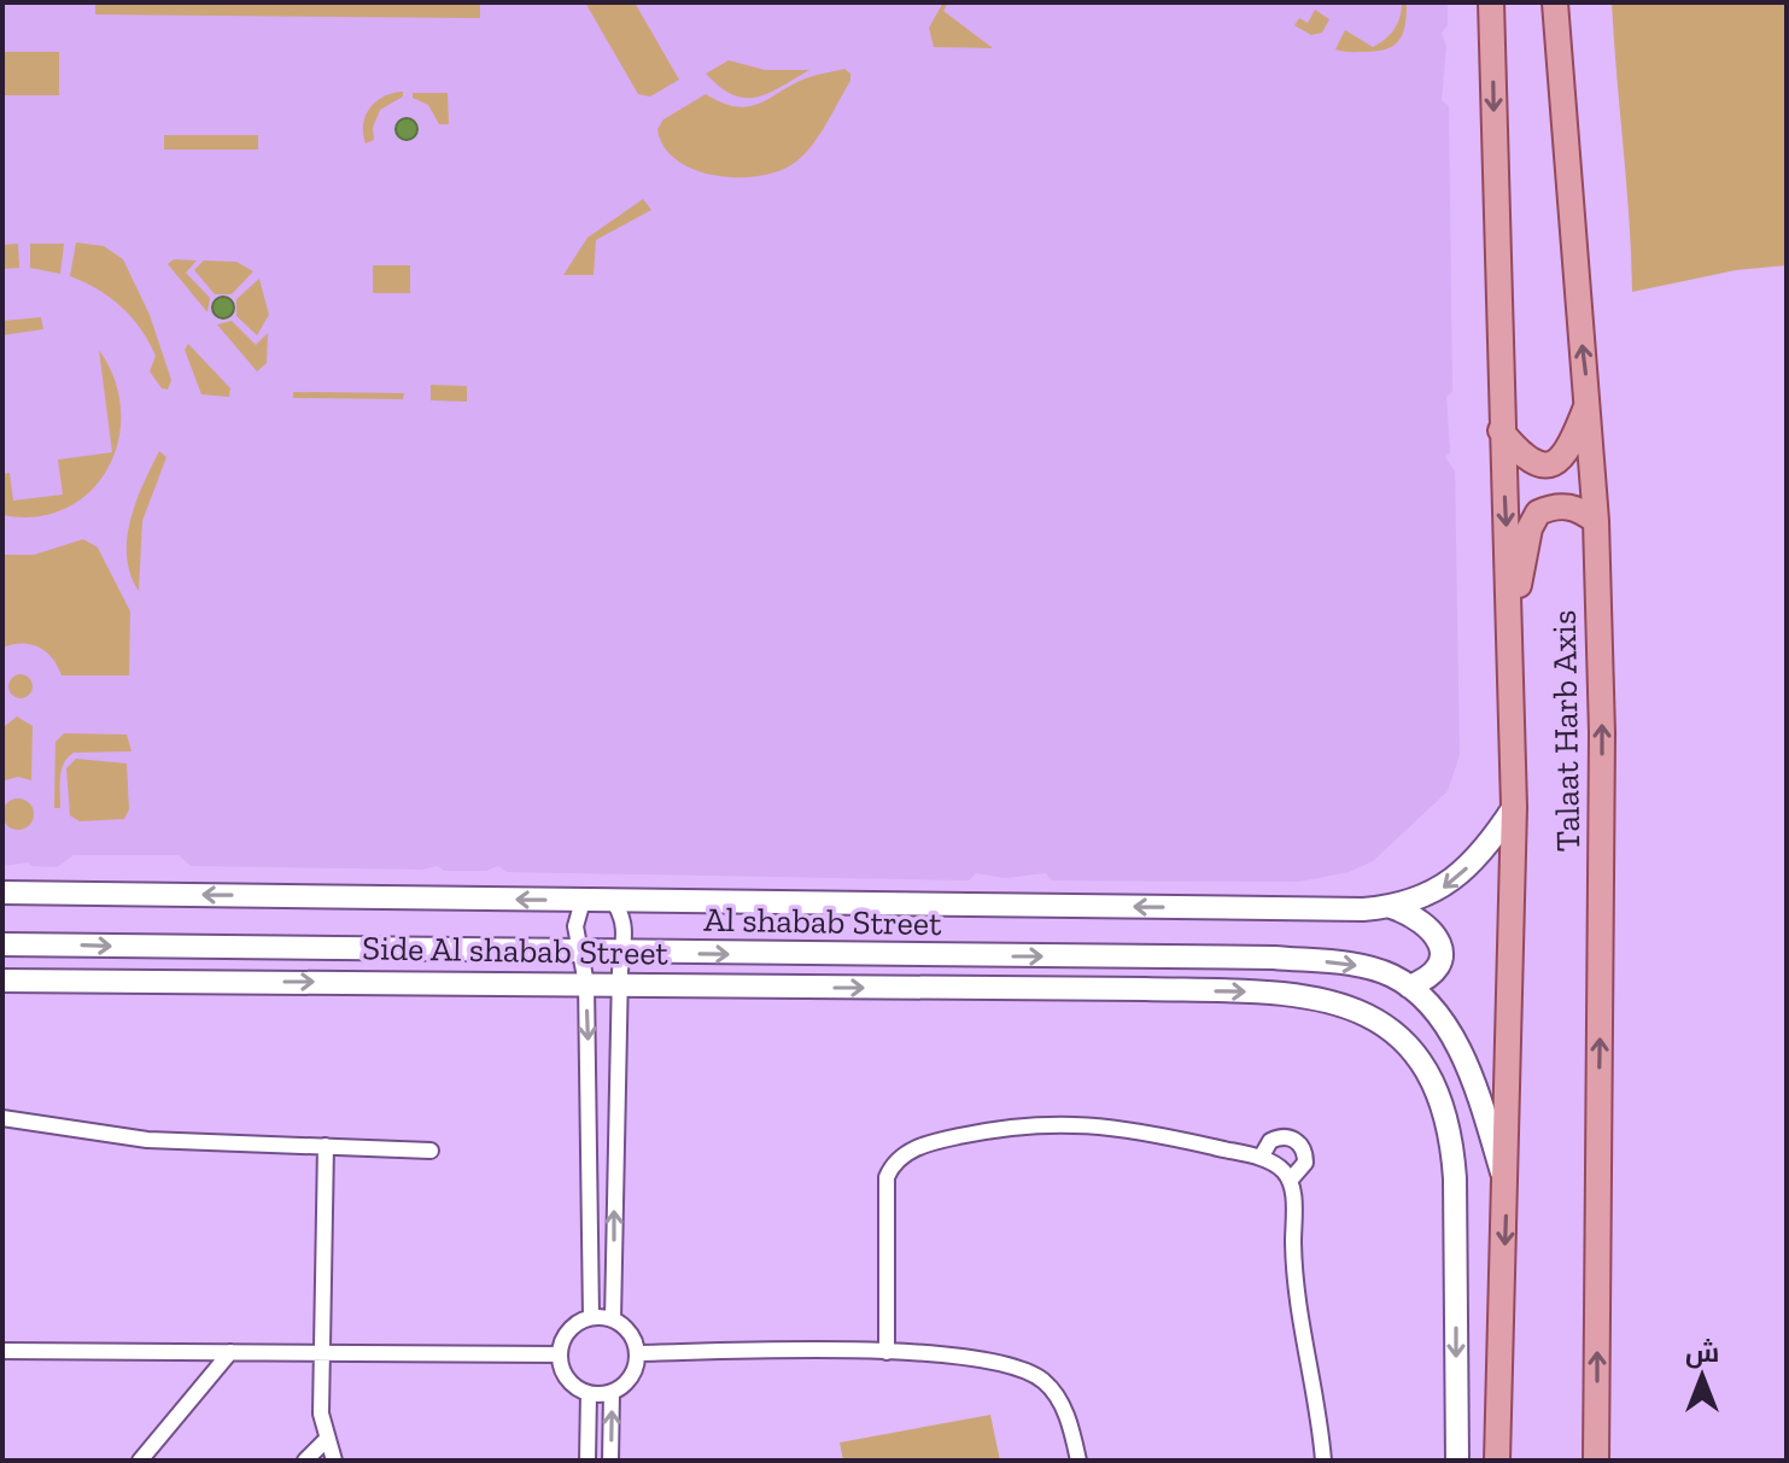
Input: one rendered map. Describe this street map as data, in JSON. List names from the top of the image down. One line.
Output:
{"streets":{"main road":["Talaat Harb Axis","Al shabab Street","Side Al shabab Street"]},"crossings":[["Talaat Harb Axis","Al shabab Street"]],"one_way":["Side Al shabab Street"],"north":"top"}
